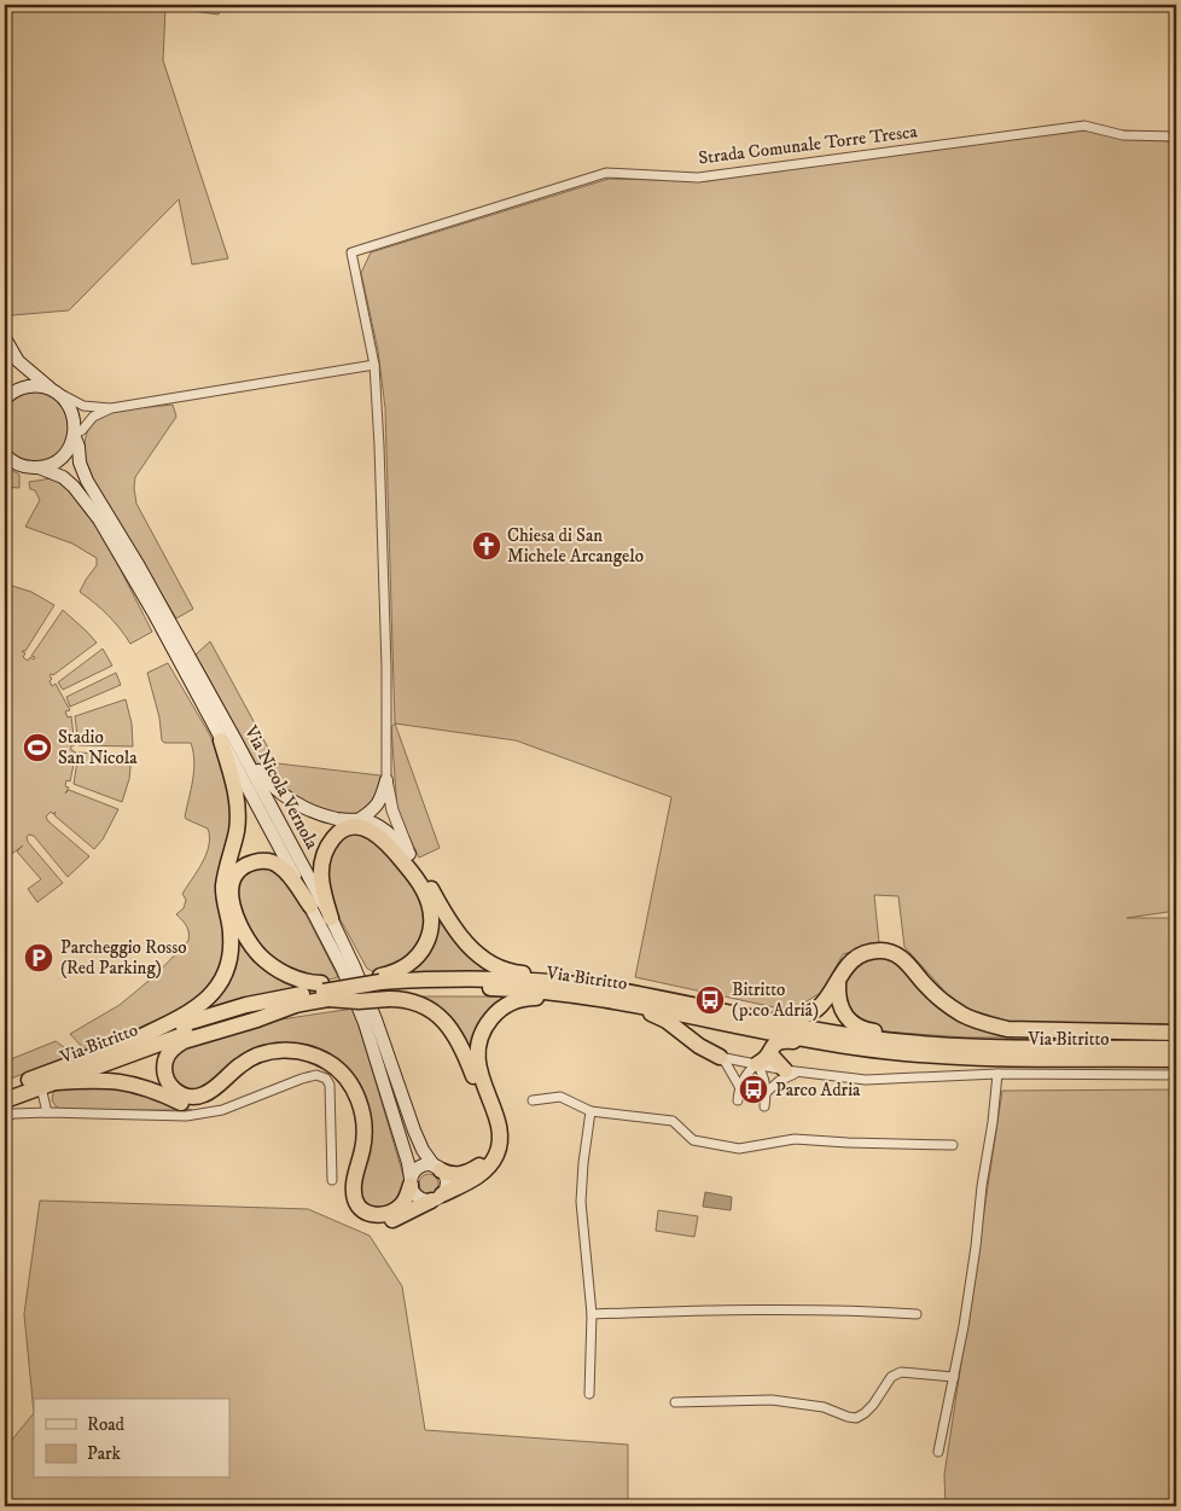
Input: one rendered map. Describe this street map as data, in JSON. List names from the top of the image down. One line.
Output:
{"streets":{"highway":["Via Bitritto"],"main road":["Via Nicola Vernola"],"street":["Strada Comunale Torre Tresca"]},"places":{"church":["Chiesa di San Michele Arcangelo"],"sports":["Stadio San Nicola"],"parking":["Parcheggio Rosso (Red Parking)"],"bus stop":["Bitritto (p.co Adria)","Parco Adria"]},"legend":["Road","Park"]}
